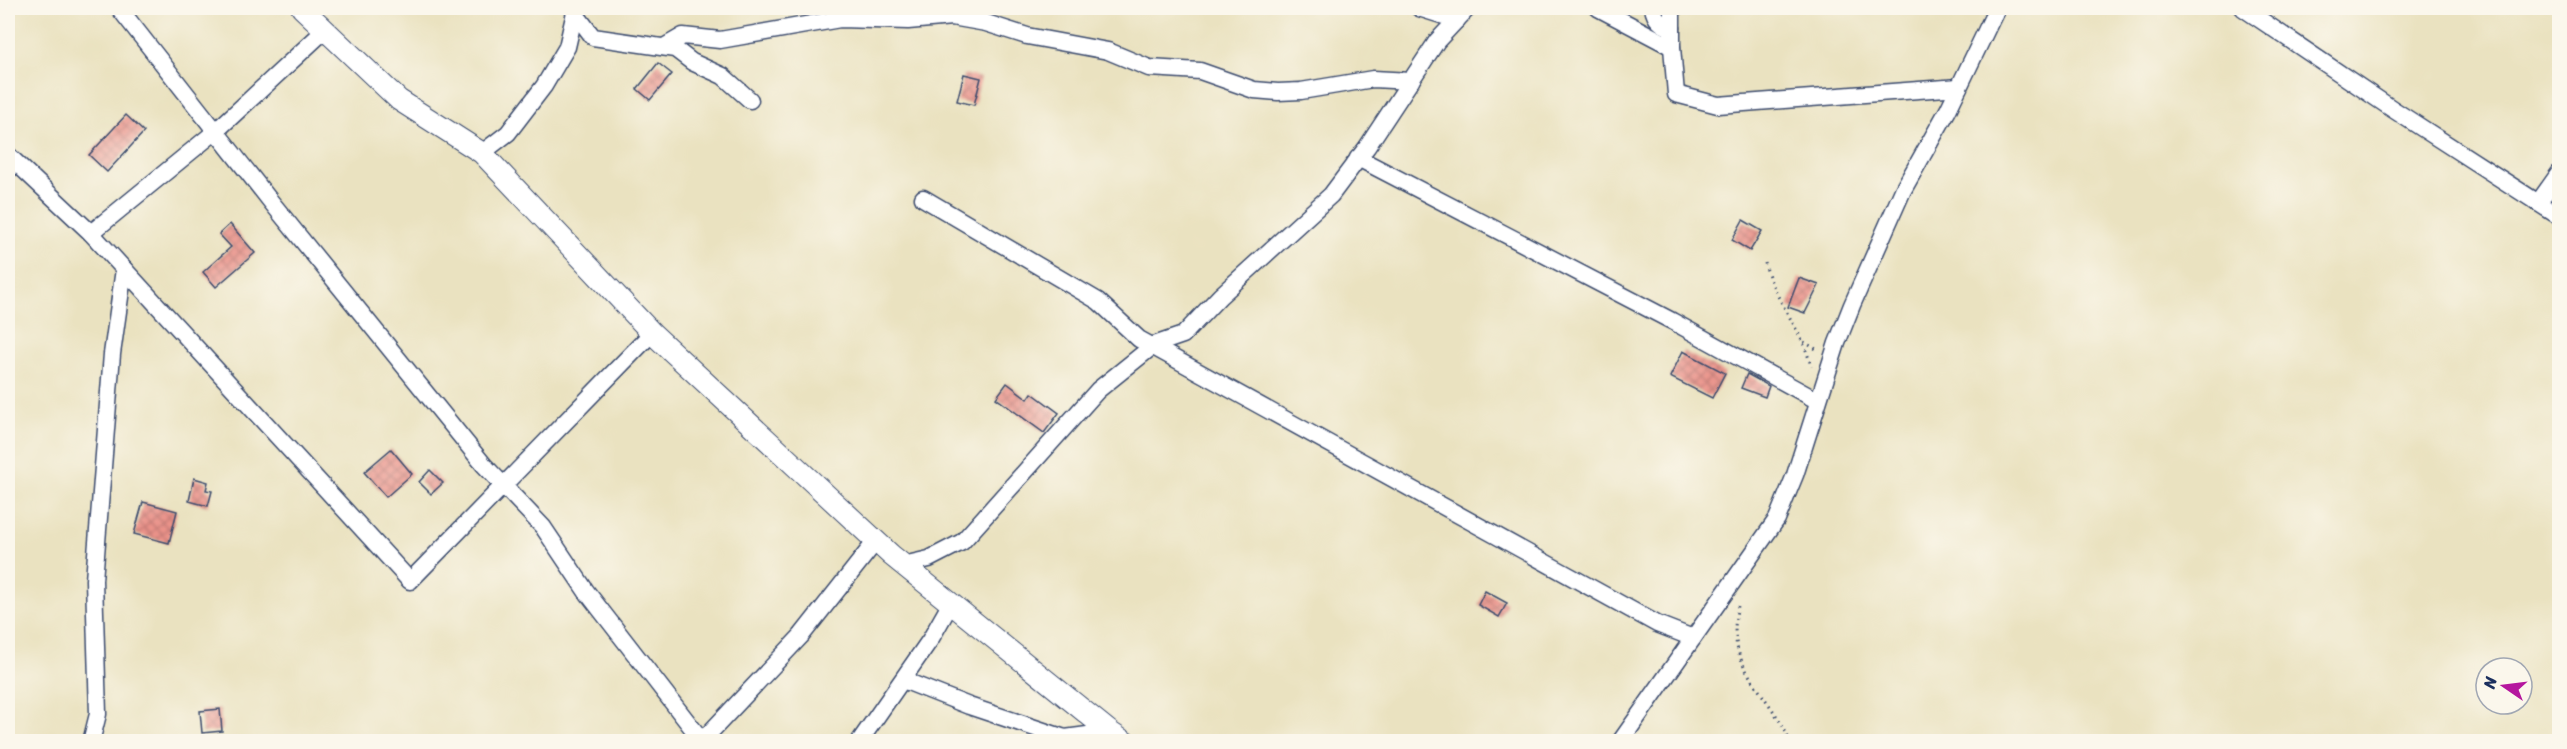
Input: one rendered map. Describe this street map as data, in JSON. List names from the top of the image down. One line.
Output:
{"north":"left"}
